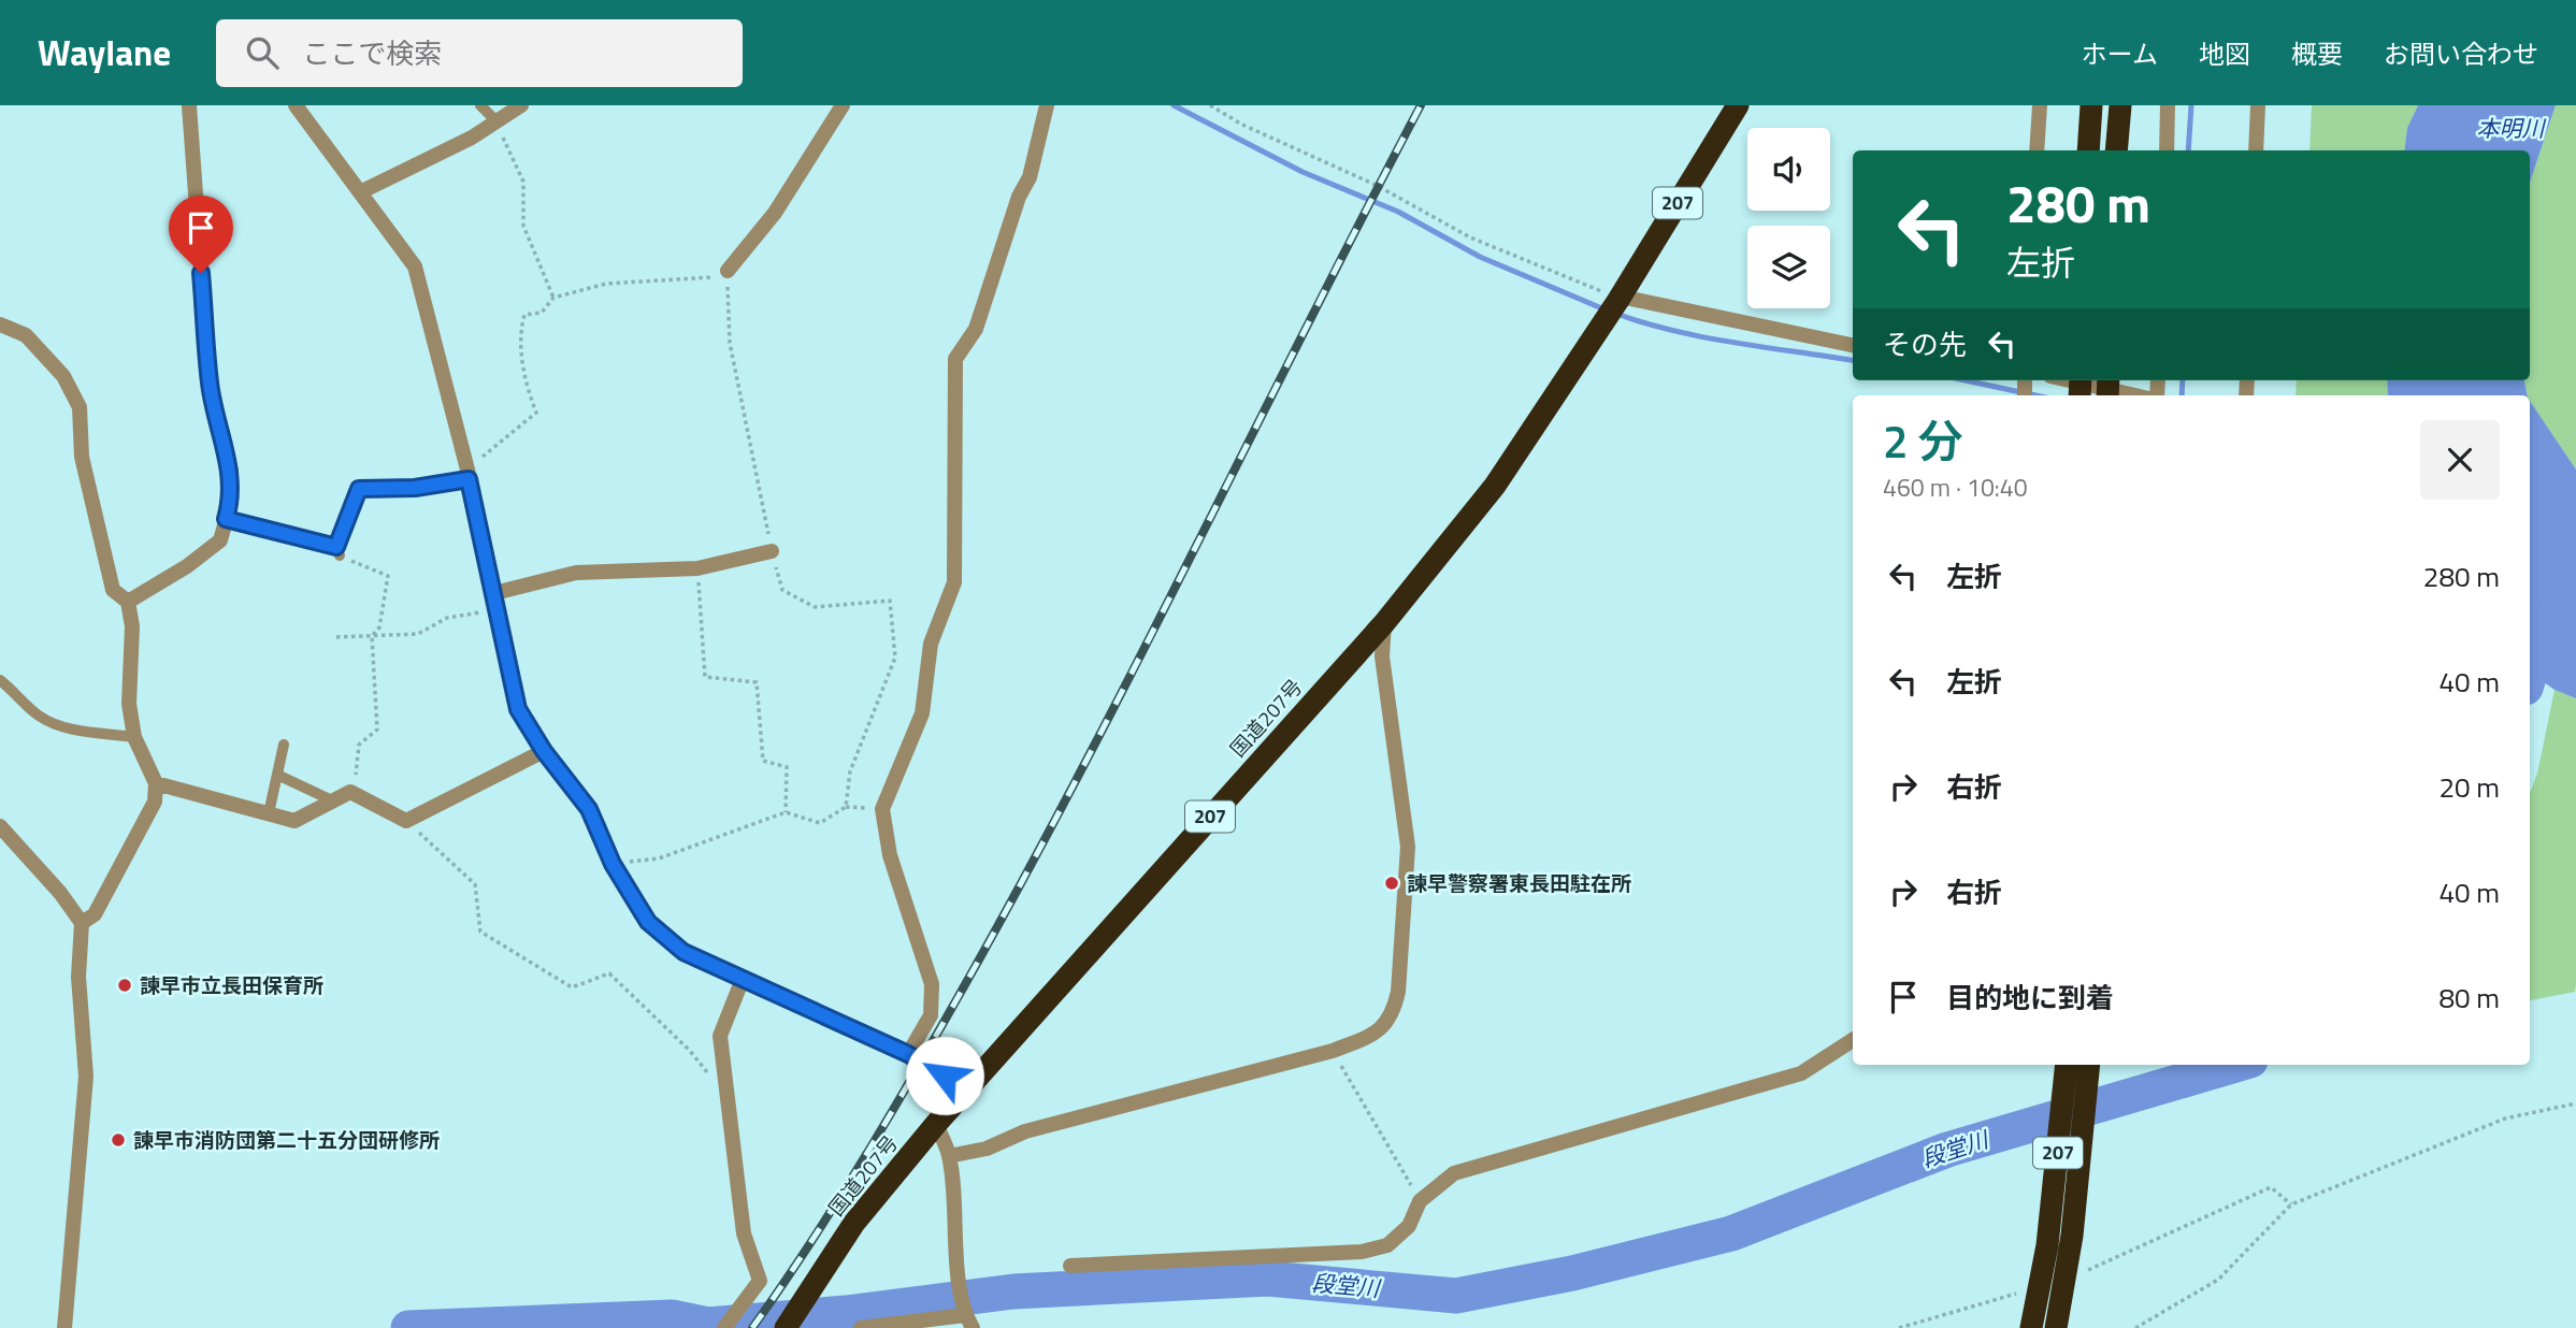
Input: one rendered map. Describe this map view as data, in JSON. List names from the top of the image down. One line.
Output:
{"streets":{"highway":["207","国道207号"]},"water":["本明川","段堂川"],"places":["諫早警察署東長田駐在所","諫早市立長田保育所","諫早市消防団第二十五分団研修所"],"page":{"header":"Waylane","search":"ここで検索","nav":["ホーム","地図","概要","お問い合わせ"],"turn":["280 m","左折"],"then":"その先","heading":["2 分","460 m · 10:40"],"list":[{"name":"左折","value":"280 m"},{"name":"左折","value":"40 m"},{"name":"右折","value":"20 m"},{"name":"右折","value":"40 m"},{"name":"目的地に到着","value":"80 m"}]}}
